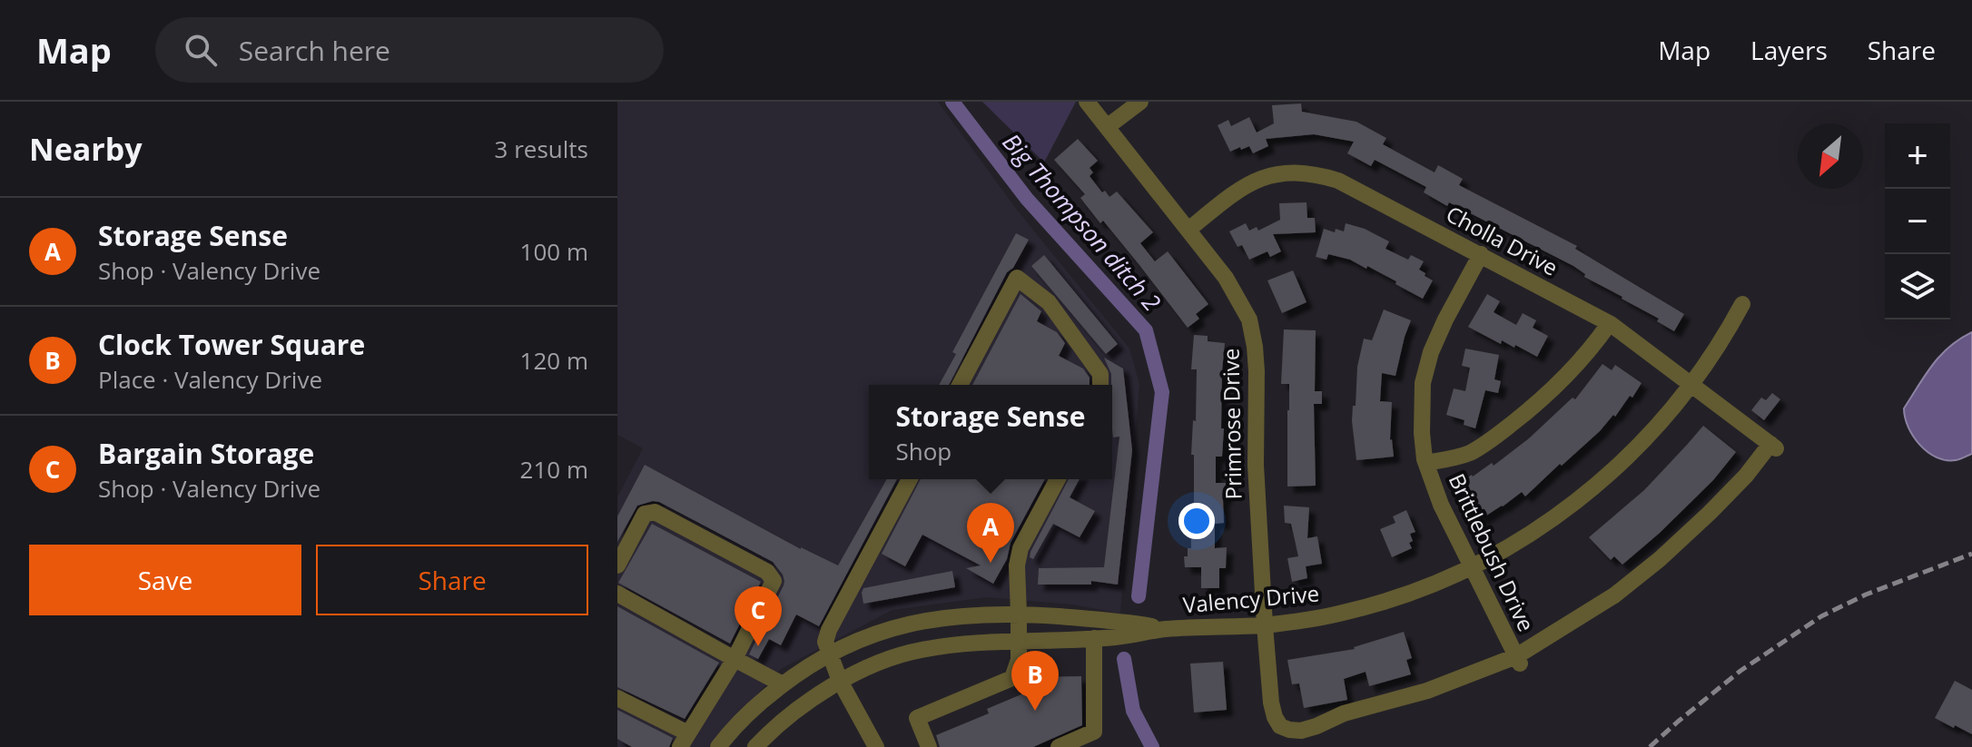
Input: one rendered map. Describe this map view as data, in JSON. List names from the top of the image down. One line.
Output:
{"streets":{"street":["Cholla Drive","Primrose Drive","Brittlebush Drive","Valency Drive"]},"crossings":[["Cholla Drive","Primrose Drive"],["Cholla Drive","Brittlebush Drive"],["Cholla Drive","Valency Drive"],["Primrose Drive","Brittlebush Drive"],["Primrose Drive","Valency Drive"],["Brittlebush Drive","Valency Drive"]],"water":["Big Thompson ditch 2"],"north":"bottom left","page":{"header":"Map","search":"Search here","nav":["Map","Layers","Share"],"heading":["Nearby","3 results"],"map_buttons":["+","−"],"list":[{"mark":"A","name":"Storage Sense","note":"Shop · Valency Drive","value":"100 m"},{"mark":"B","name":"Clock Tower Square","note":"Place · Valency Drive","value":"120 m"},{"mark":"C","name":"Bargain Storage","note":"Shop · Valency Drive","value":"210 m"}],"popup":["Storage Sense","Shop"],"pins":["A","C","B"],"buttons":["Save","Share"]}}
